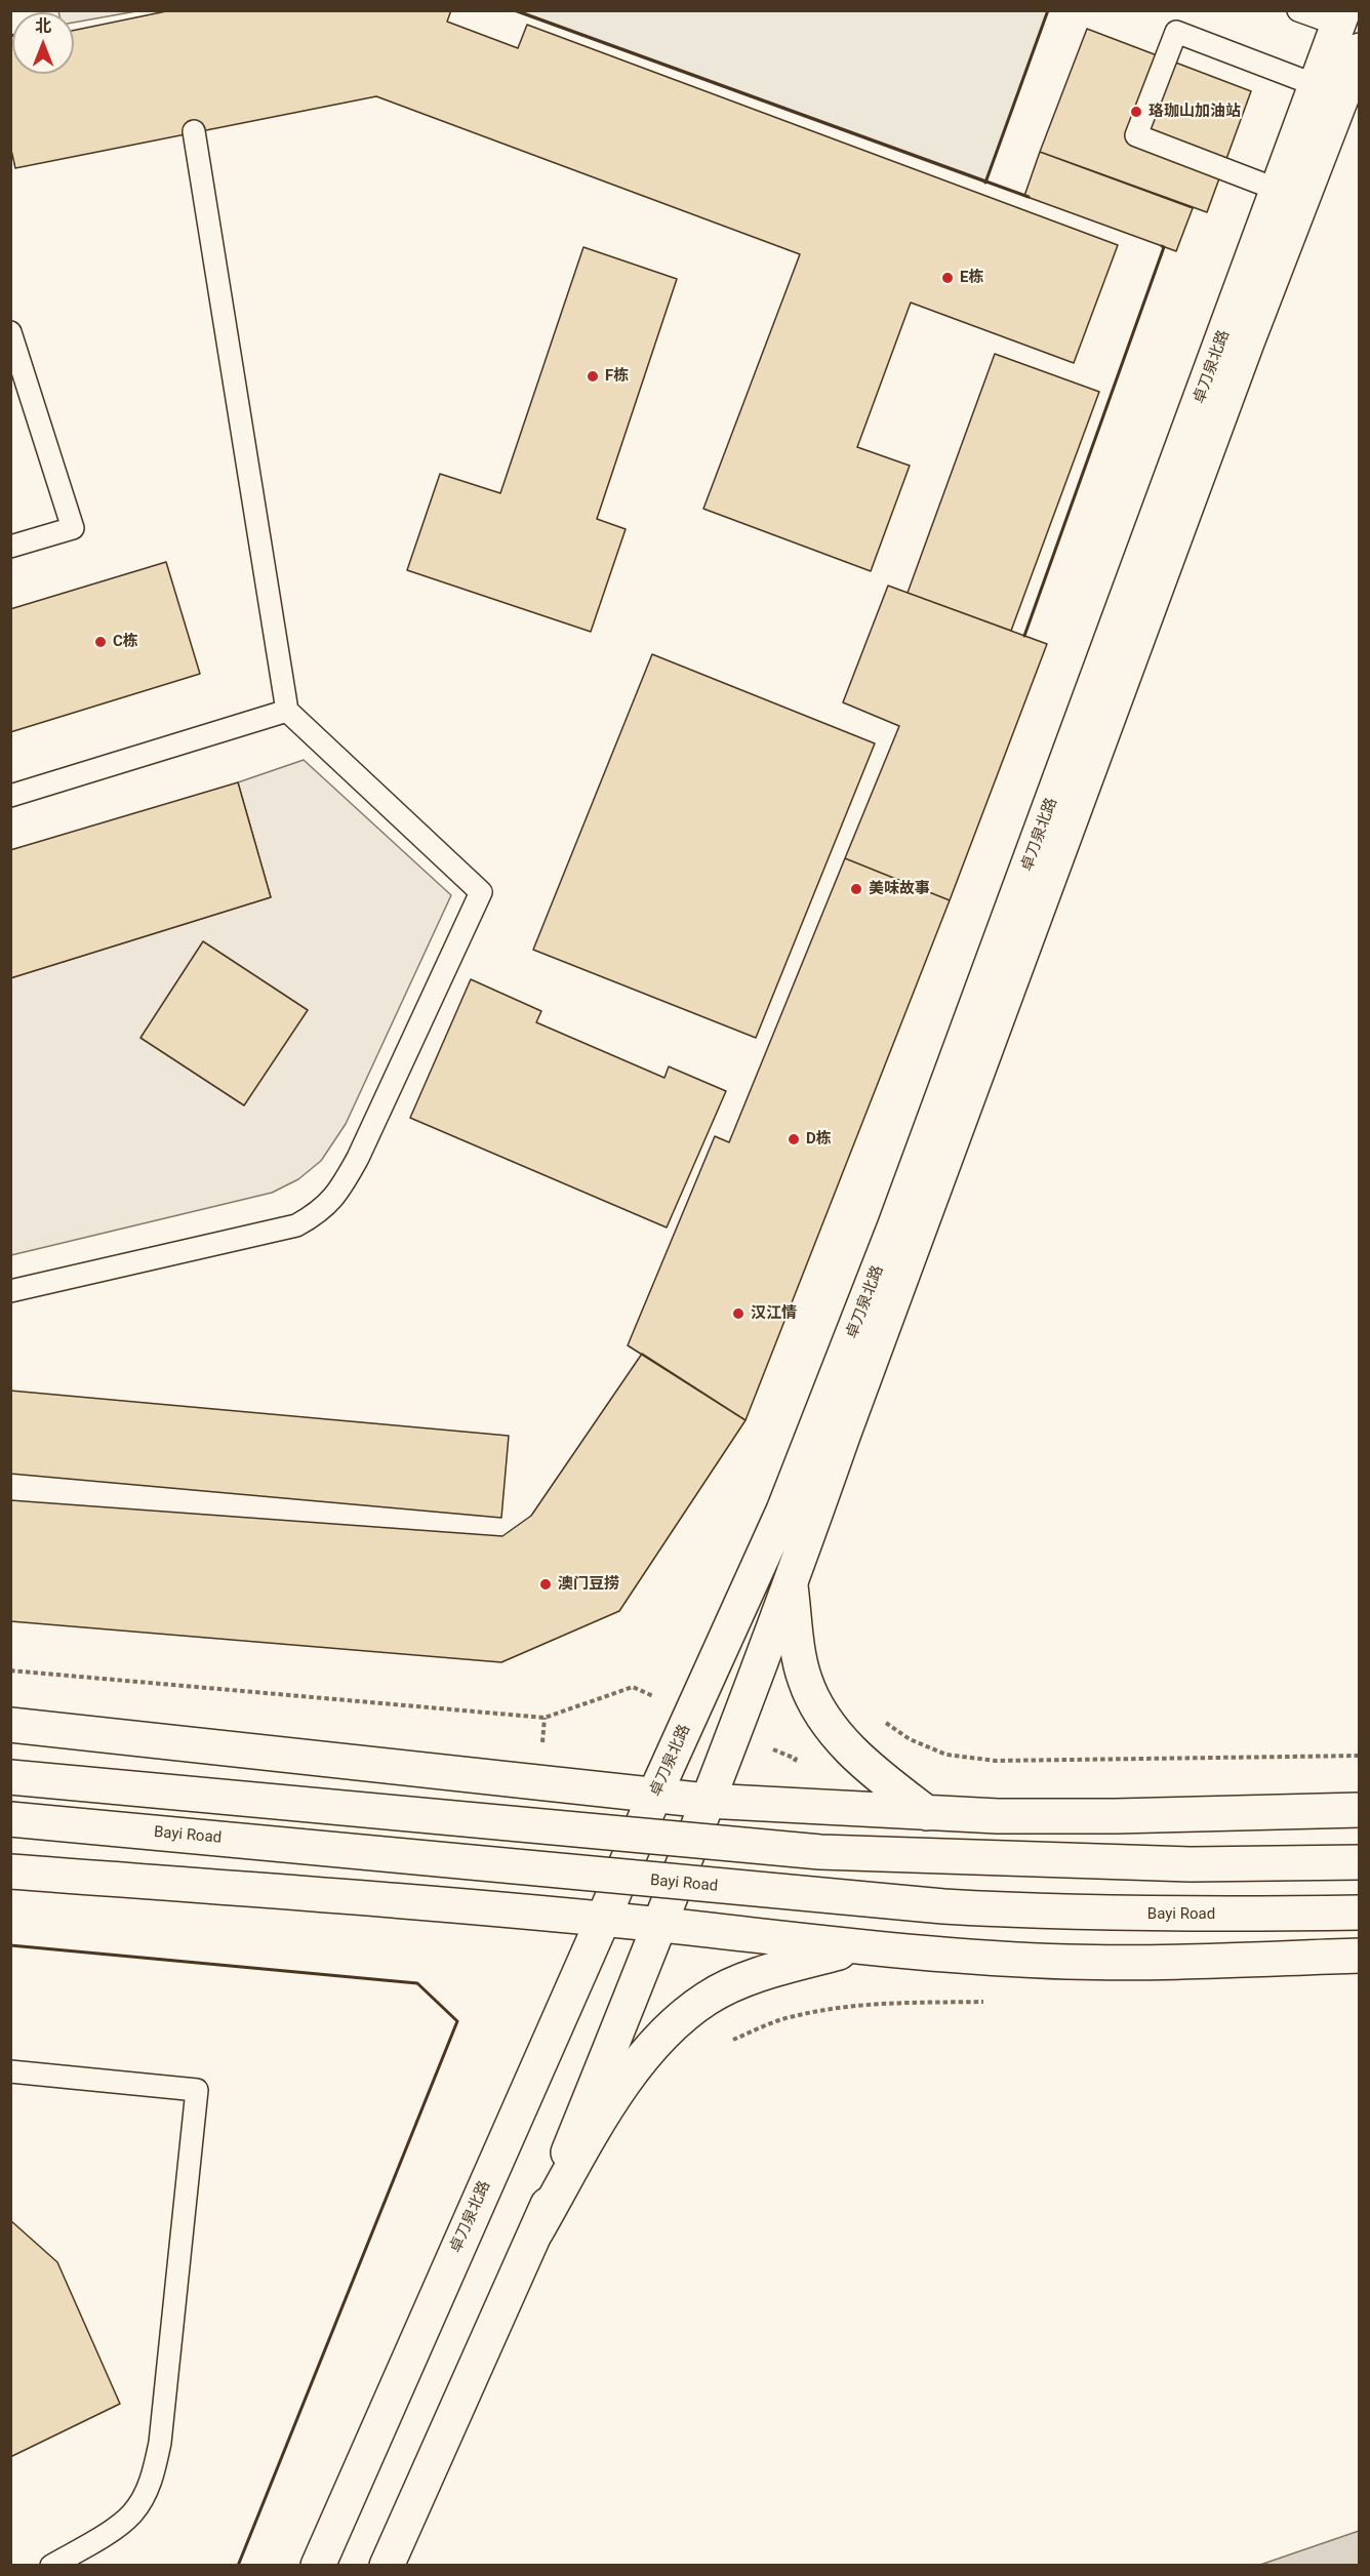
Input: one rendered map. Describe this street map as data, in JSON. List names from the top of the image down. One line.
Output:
{"streets":{"main road":["卓刀泉北路","Bayi Road"]},"places":["珞珈山加油站","E栋","F栋","C栋","美味故事","D栋","汉江情","澳门豆捞"],"north":"top"}
